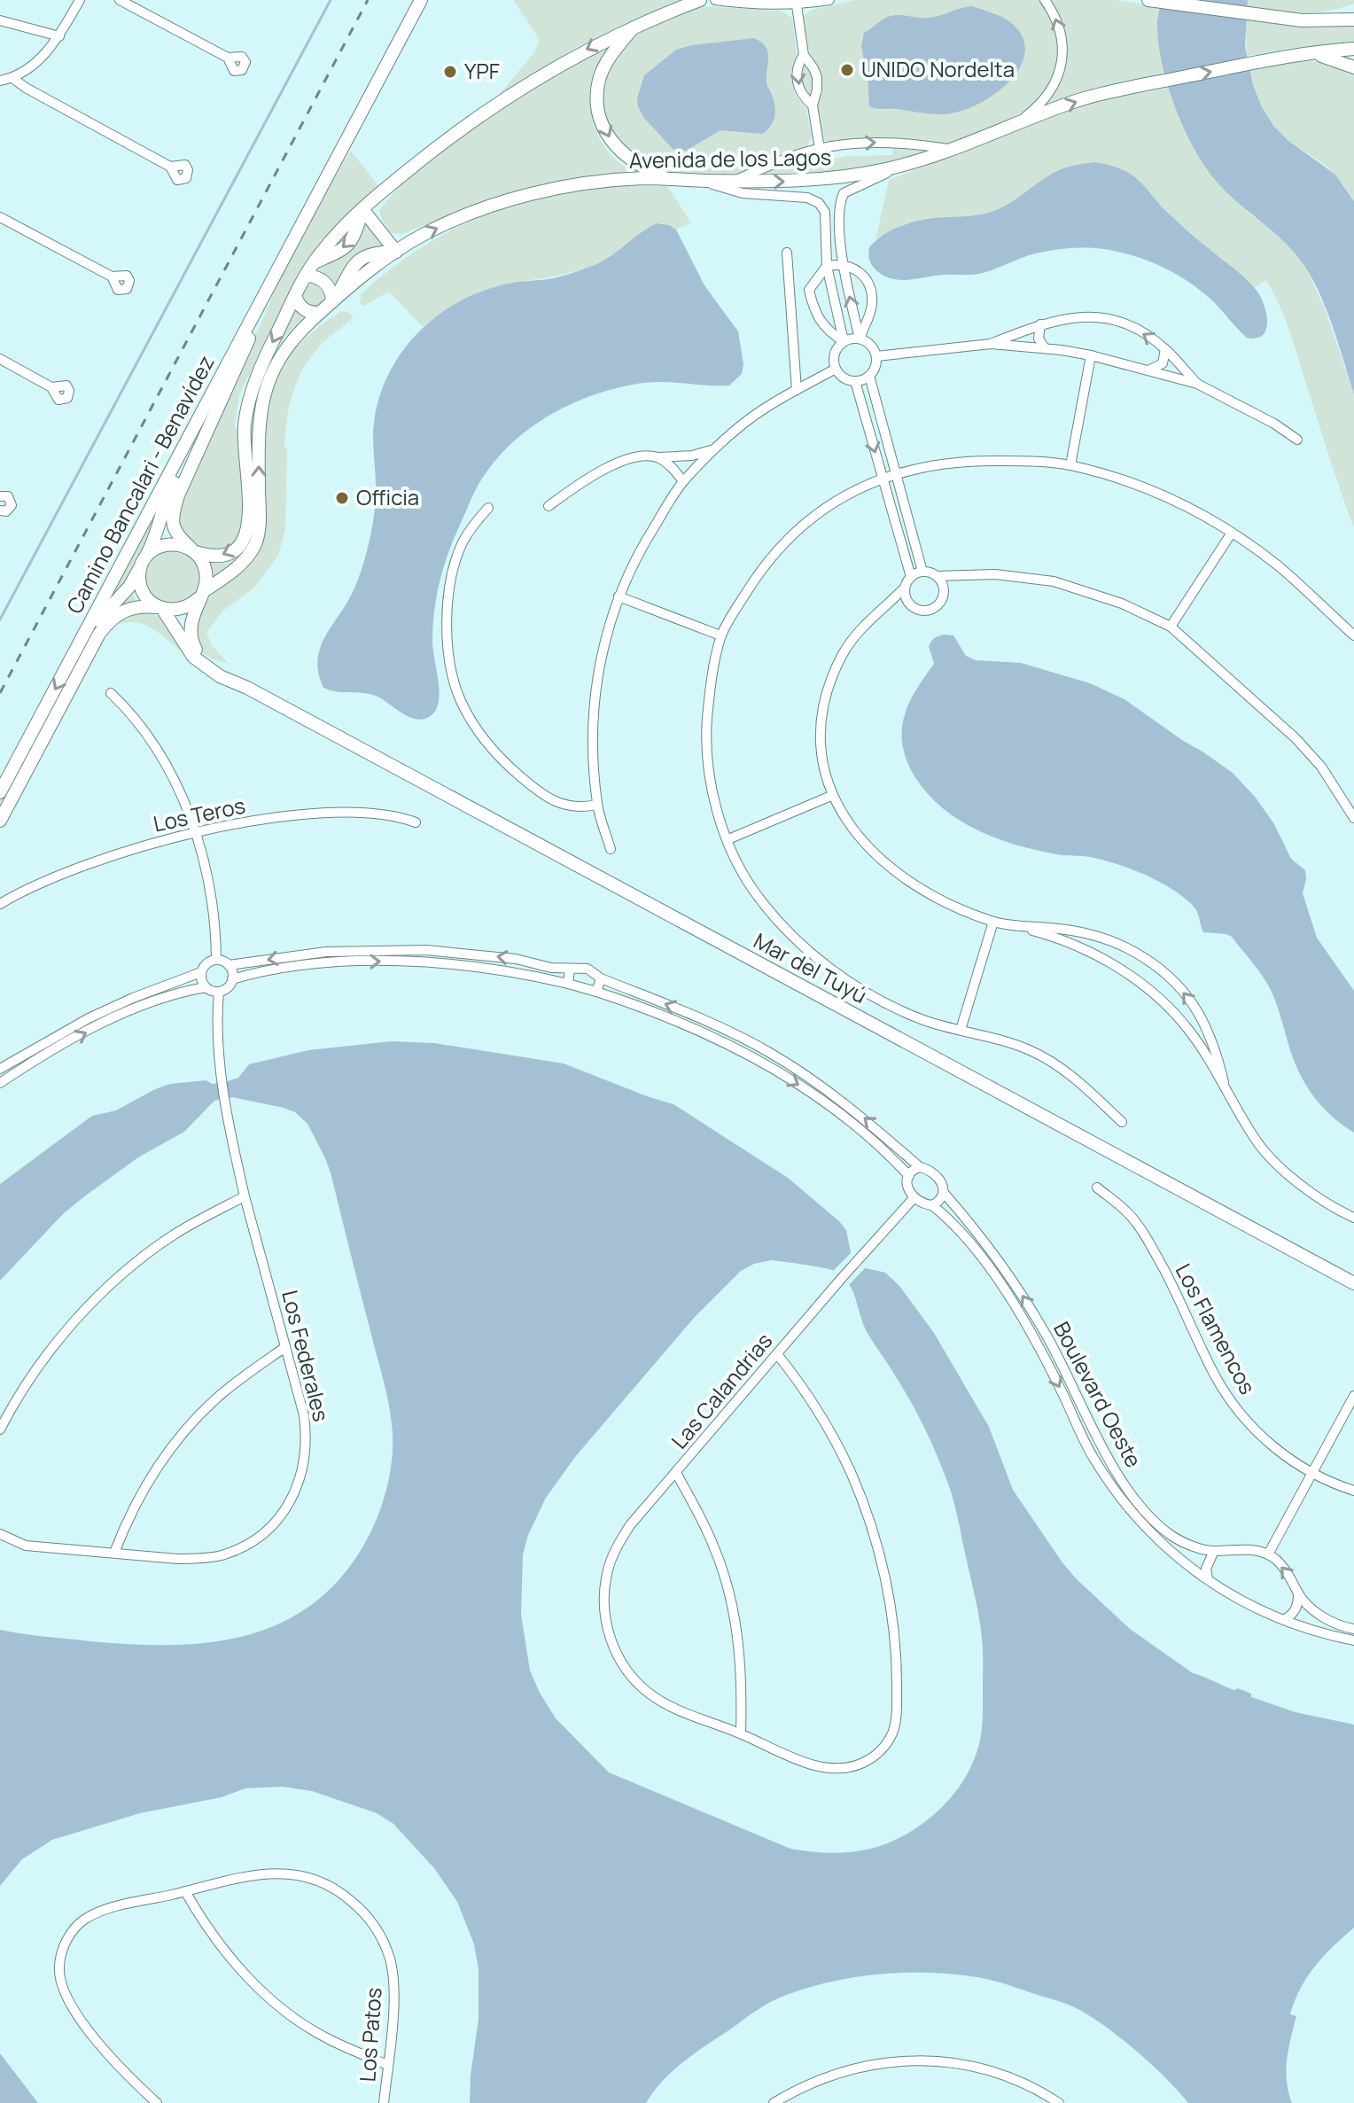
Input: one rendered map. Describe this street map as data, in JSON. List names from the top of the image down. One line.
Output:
{"streets":{"street":["Avenida de los Lagos","Camino Bancalari - Benavídez","Los Teros","Mar del Tuyú","Los Flamencos","Los Federales","Las Calandrias","Boulevard Oeste","Los Patos"]},"crossings":[["Las Calandrias","Boulevard Oeste"]],"places":["UNIDO Nordelta","YPF","Officia"]}
